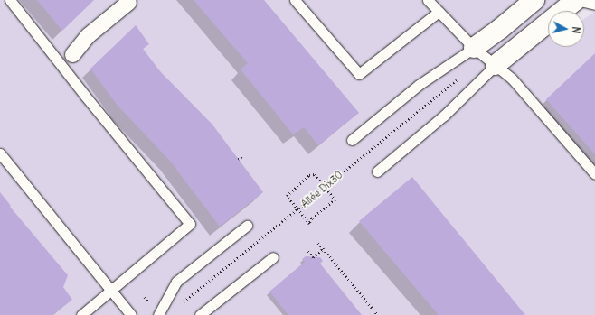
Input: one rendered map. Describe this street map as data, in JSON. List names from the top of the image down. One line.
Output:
{"streets":{"path":["Allée Dix30"]},"north":"right"}
